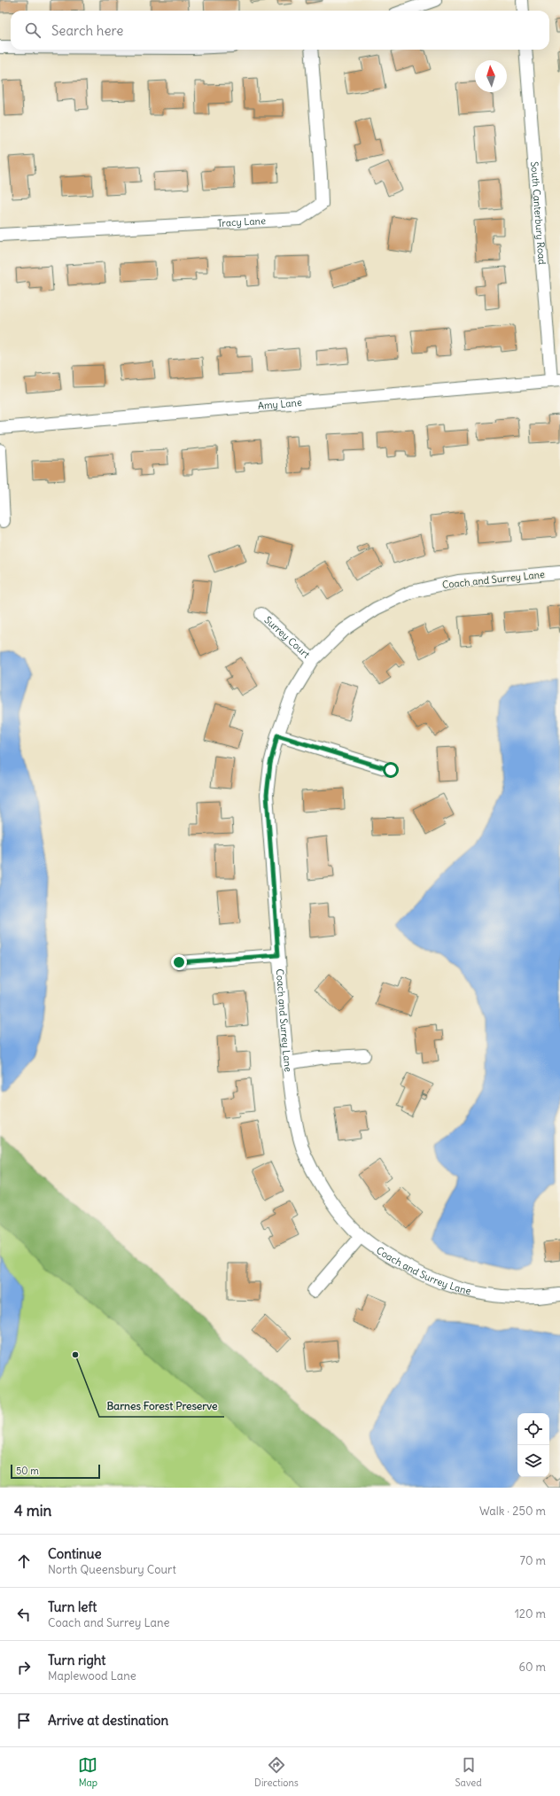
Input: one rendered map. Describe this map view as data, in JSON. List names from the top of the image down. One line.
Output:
{"streets":{"street":["South Canterbury Road","Tracy Lane","Amy Lane","Coach and Surrey Lane","Surrey Court"]},"crossings":[["South Canterbury Road","Amy Lane"],["Coach and Surrey Lane","Surrey Court"]],"places":["Barnes Forest Preserve"],"scale_bar":"50 m","north":"top","page":{"search":"Search here","scale":"50 m","heading":["4 min","Walk · 250 m"],"list":[["Continue","North Queensbury Court","70 m"],["Turn left","Coach and Surrey Lane","120 m"],["Turn right","Maplewood Lane","60 m"],"Arrive at destination"],"nav":["Map","Directions","Saved"]}}
